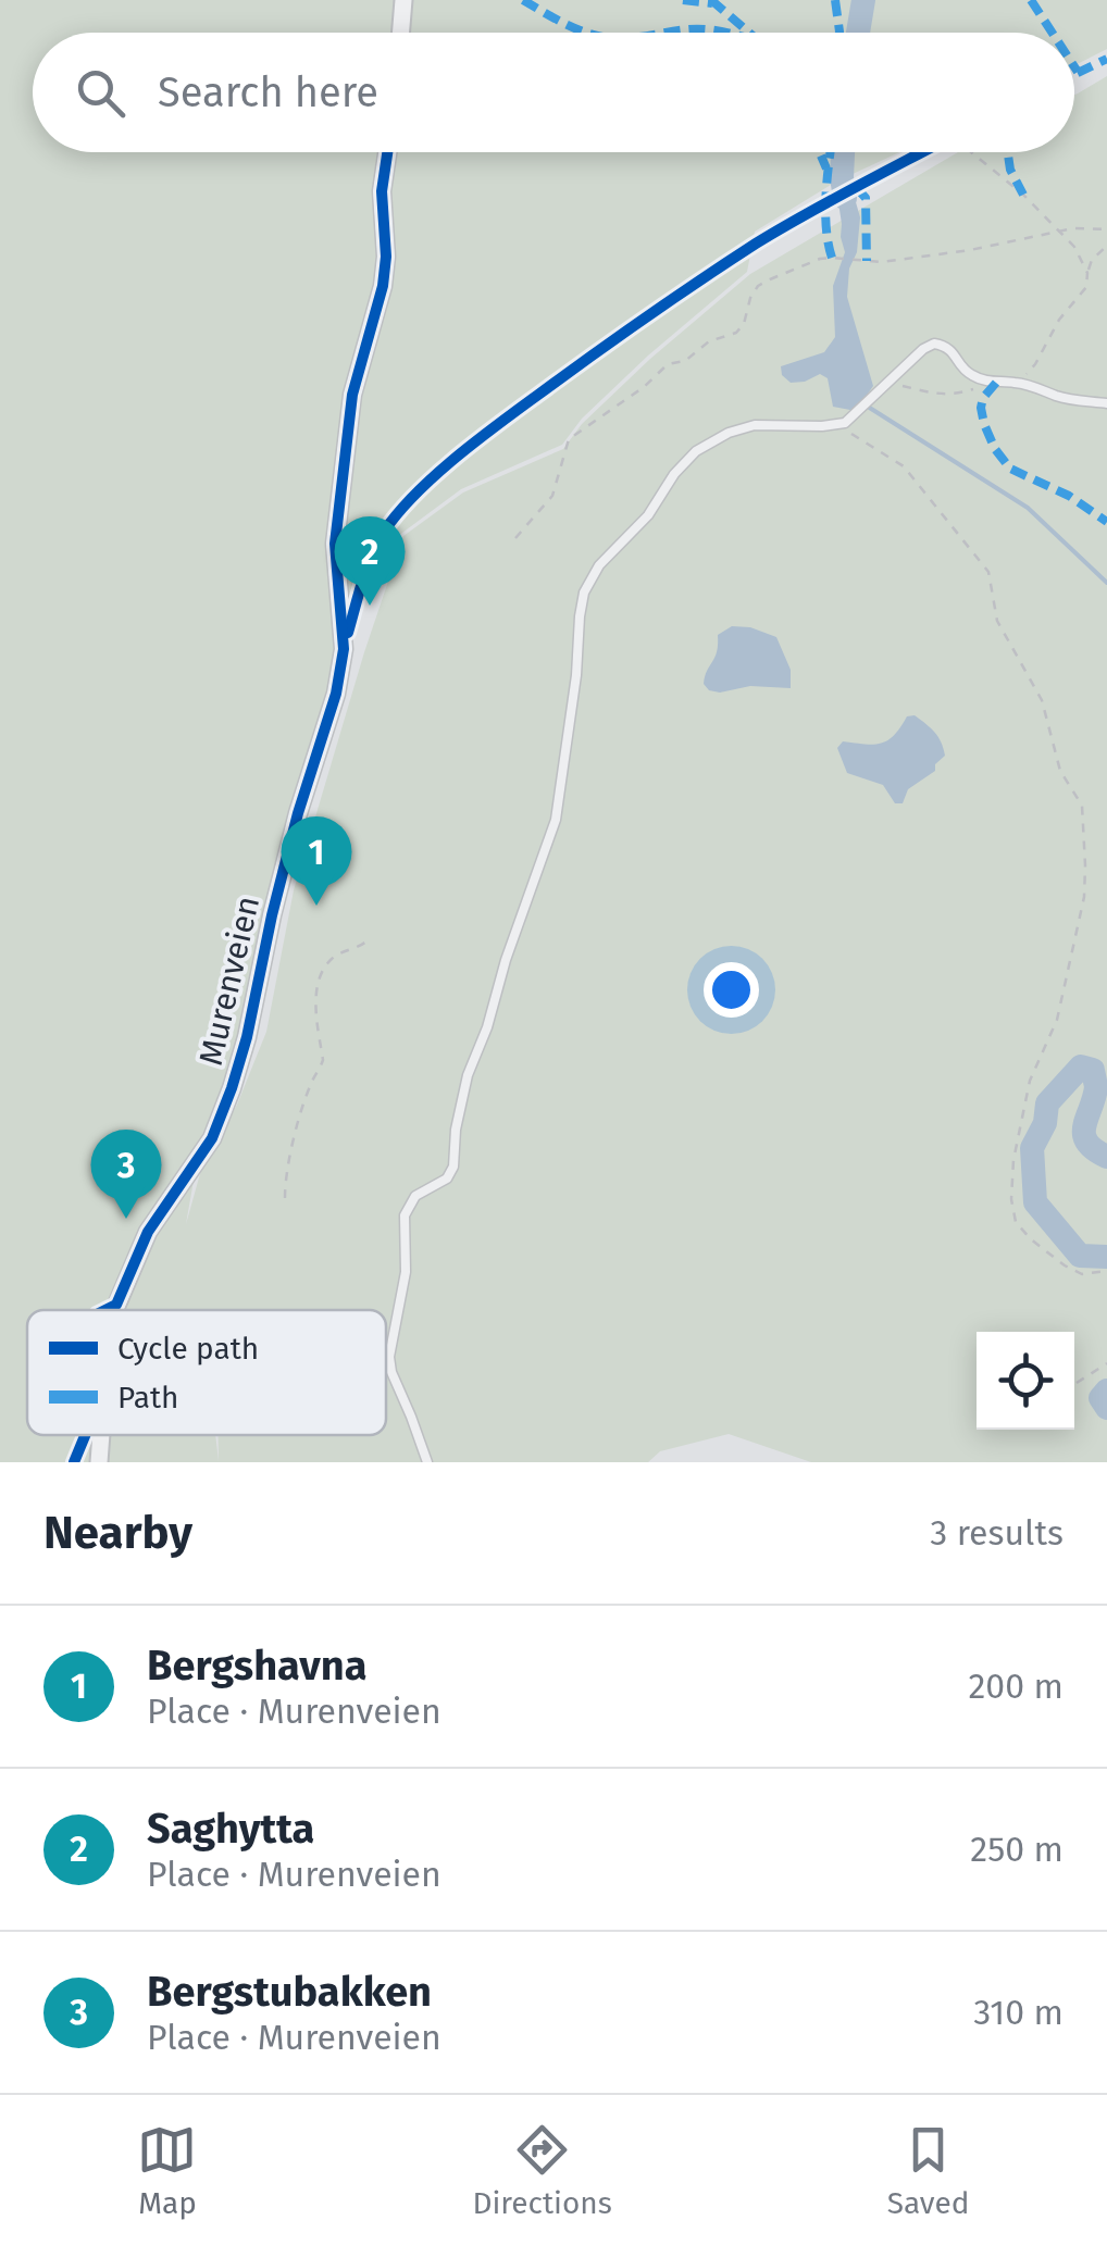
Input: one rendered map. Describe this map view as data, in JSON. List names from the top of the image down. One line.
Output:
{"streets":{"street":["Murenveien"]},"legend":["Cycle path","Path"],"page":{"search":"Search here","pins":["2","1","3"],"heading":["Nearby","3 results"],"list":[{"mark":"1","name":"Bergshavna","note":"Place · Murenveien","value":"200 m"},{"mark":"2","name":"Saghytta","note":"Place · Murenveien","value":"250 m"},{"mark":"3","name":"Bergstubakken","note":"Place · Murenveien","value":"310 m"}],"nav":["Map","Directions","Saved"]}}
